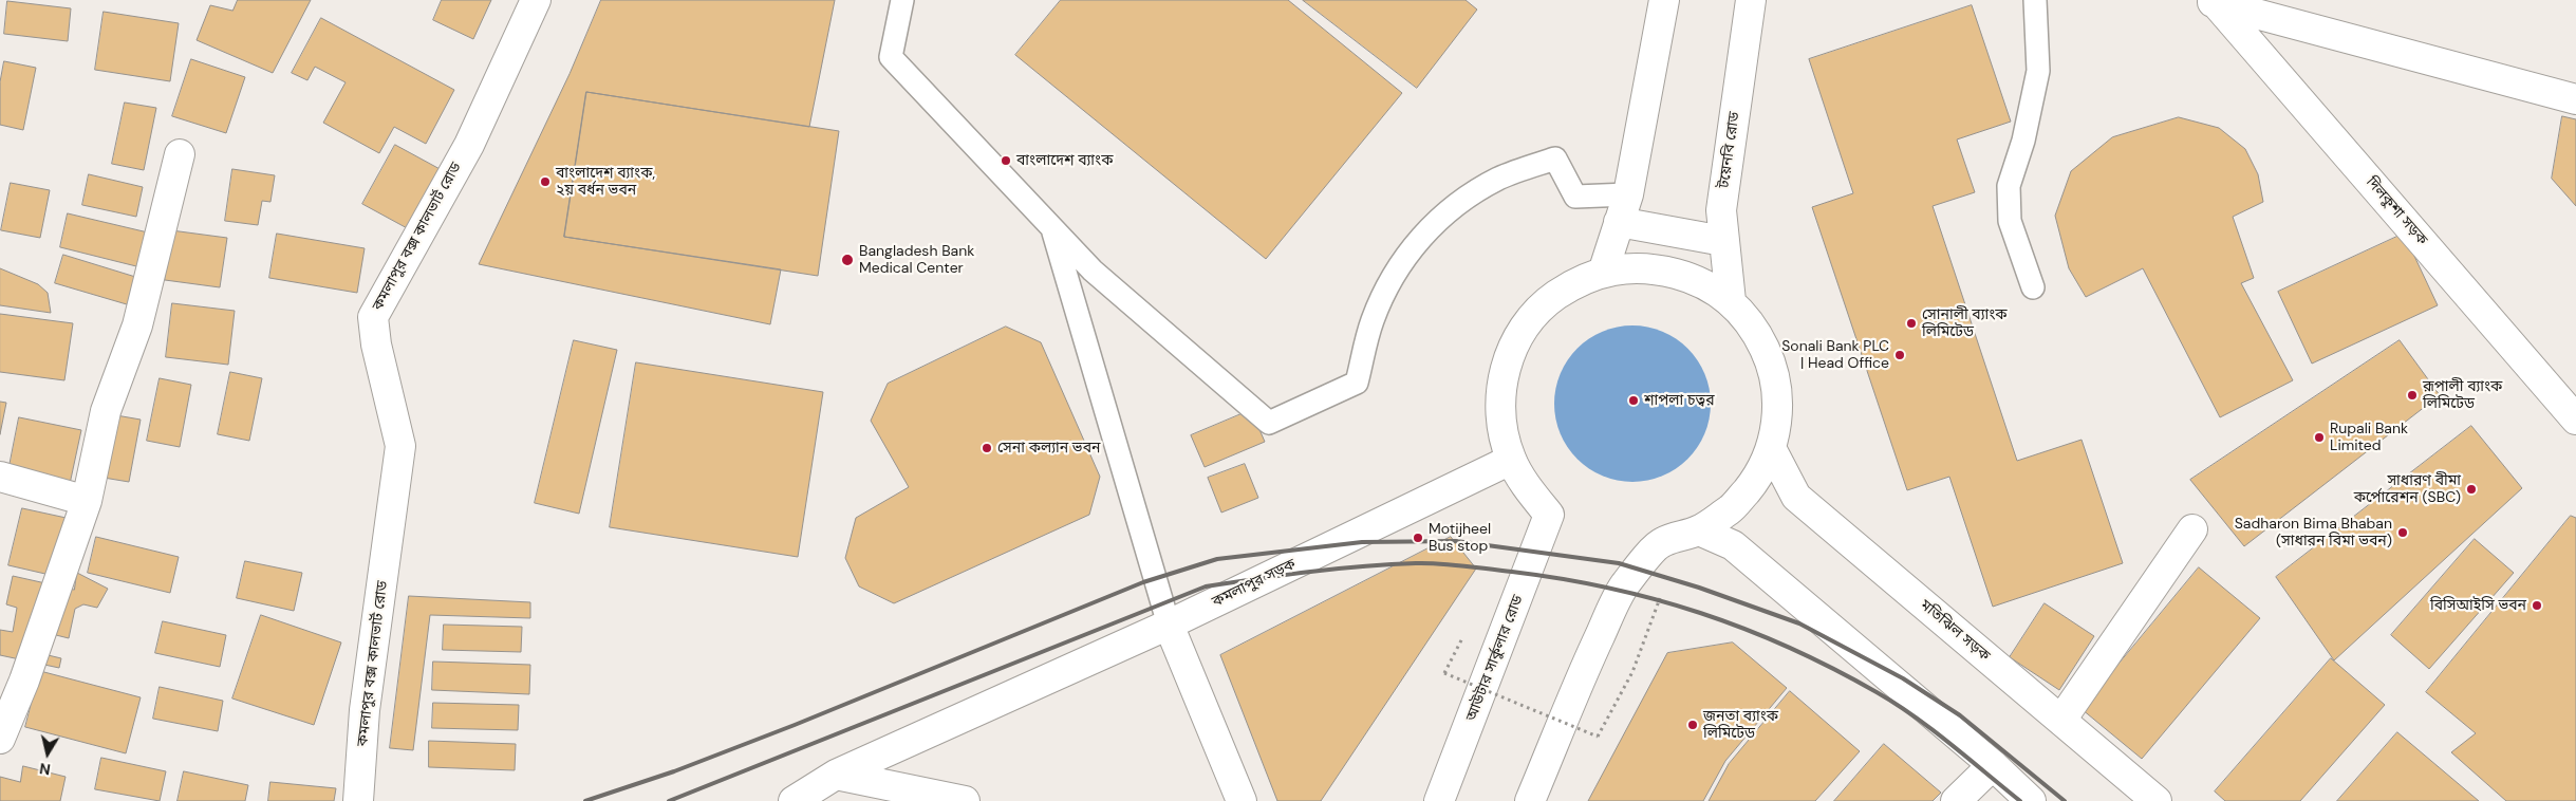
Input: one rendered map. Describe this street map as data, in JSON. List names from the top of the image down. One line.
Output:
{"streets":{"street":["টয়েনবি রোড","দিলকুশা সড়ক","কমলাপুর বক্স কালভার্ট রোড","কমলাপুর সড়ক","মতিঝিল সড়ক","আউটার সার্কুলার রোড"]},"crossings":[["কমলাপুর সড়ক","আউটার সার্কুলার রোড"]],"places":["বাংলাদেশ ব্যাংক","বাংলাদেশ ব্যাংক, ২য় বর্ধন ভবন","Bangladesh Bank Medical Center","সোনালী ব্যাংক লিমিটেড","Sonali Bank PLC | Head Office","রূপালী ব্যাংক লিমিটেড","শাপলা চত্বর","Rupali Bank Limited","সেনা কল্যান ভবন","সাধারণ বীমা কর্পোরেশন (SBC)","Sadharon Bima Bhaban (সাধারন বিমা ভবন)","Motijheel Bus stop","বিসিআইসি ভবন","জনতা ব্যাংক লিমিটেড"],"north":"bottom"}
